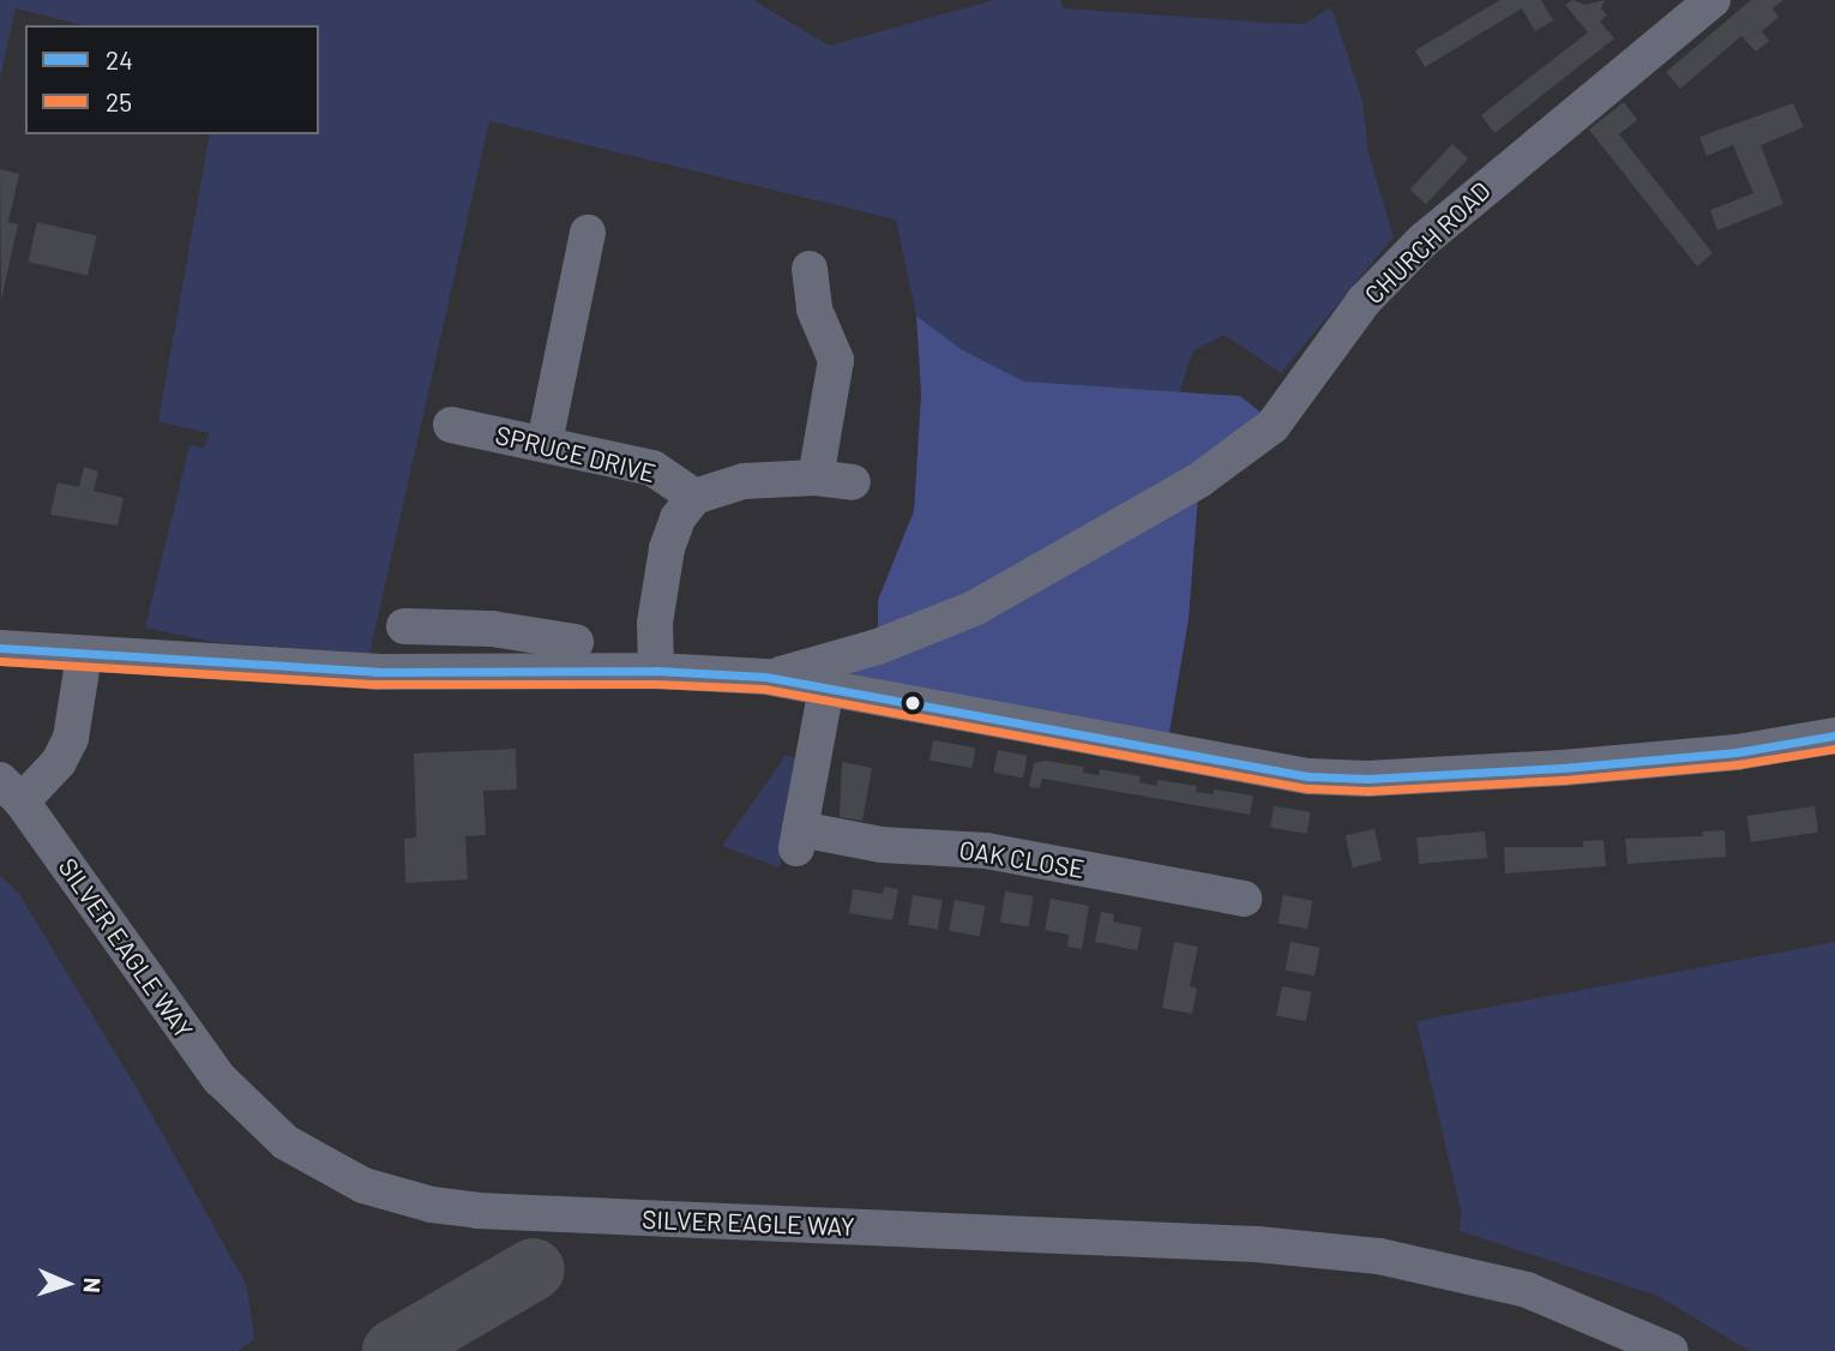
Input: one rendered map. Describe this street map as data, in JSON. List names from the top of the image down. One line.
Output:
{"streets":{"street":["CHURCH ROAD","SPRUCE DRIVE","OAK CLOSE","SILVER EAGLE WAY"]},"lines":["transit line 24","transit line 25"],"legend":["24","25"],"north":"right"}
